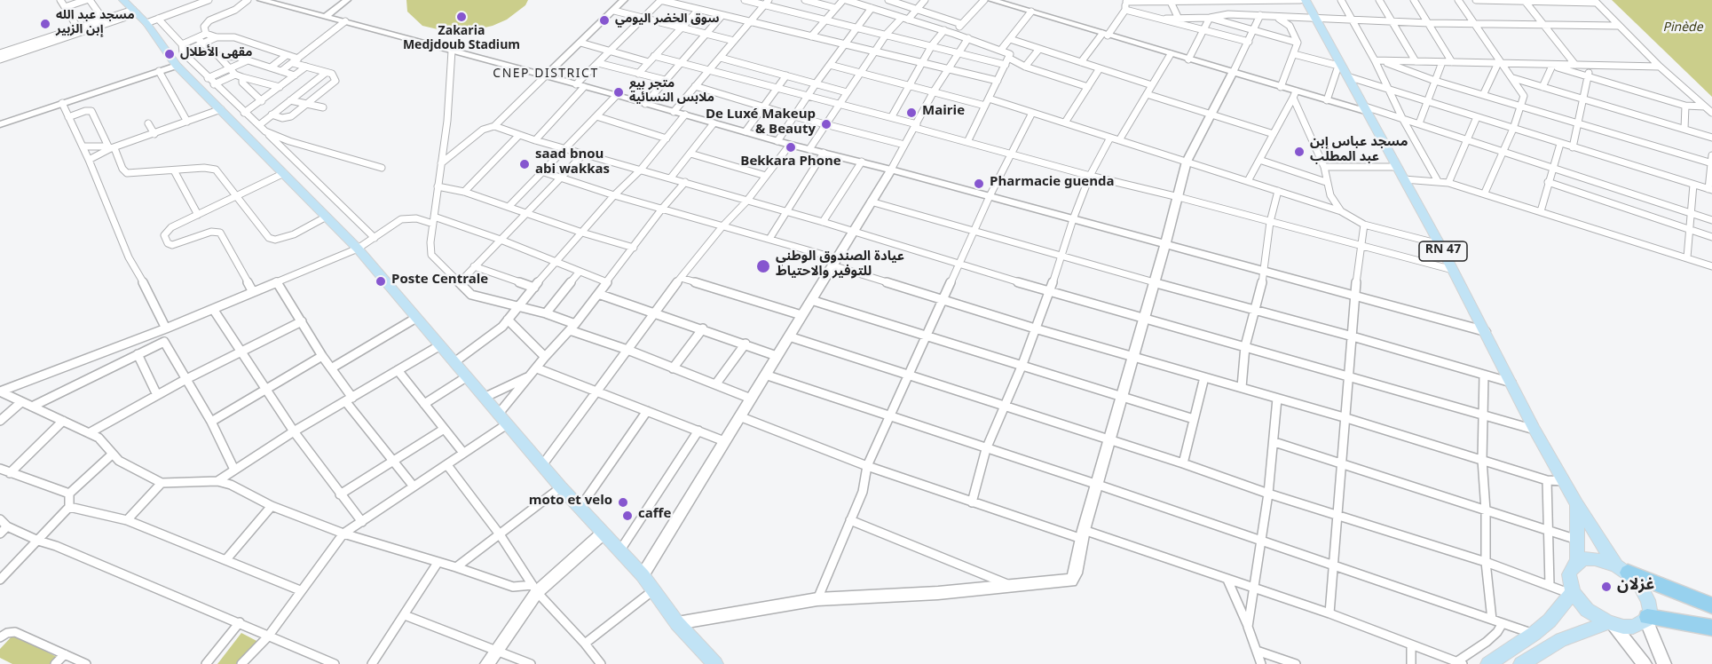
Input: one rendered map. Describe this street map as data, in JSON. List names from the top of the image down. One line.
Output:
{"streets":{"main road":["RN 47"]},"districts":["CNEP DISTRICT"],"parks":["Pinède"],"places":["Zakaria Medjdoub Stadium","سوق الخضر اليومي","مسجد عبد الله إبن الزبير","مقهى الأطلال","متجر بيع ملابس النسائية","Mairie","De Luxé Makeup & Beauty","Bekkara Phone","مسجد عباس إبن عبد المطلب","saad bnou abi wakkas","Pharmacie guenda","عيادة الصندوق الوطني للتوفير والاحتياط","Poste Centrale","moto et velo","caffe","غزلان"]}
